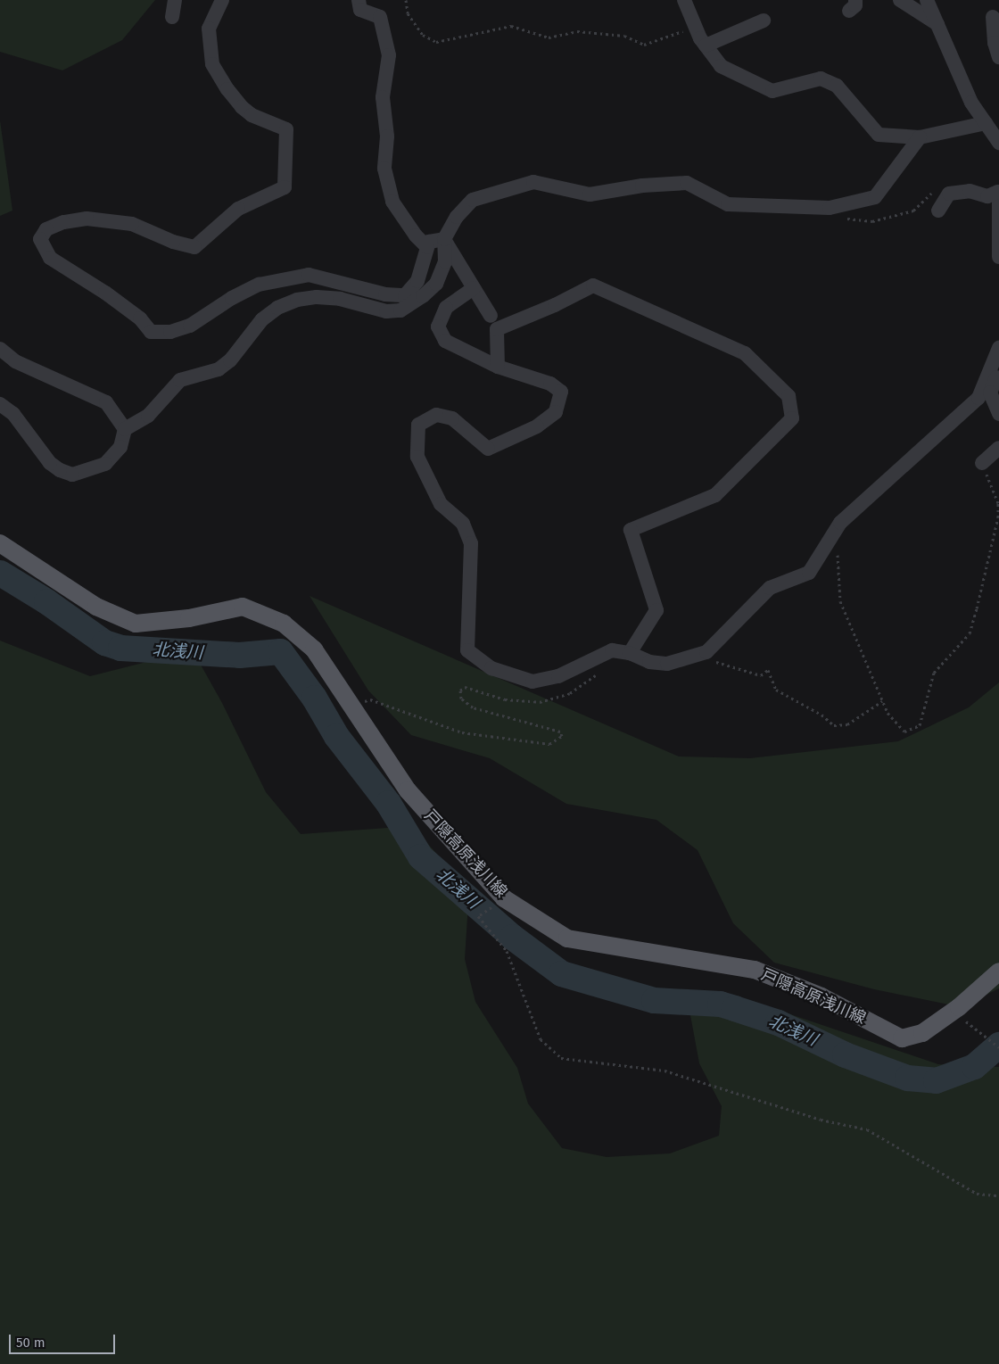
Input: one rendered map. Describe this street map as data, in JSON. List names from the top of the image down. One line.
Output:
{"streets":{"main road":["戸隠高原浅川線"]},"water":["北浅川"],"scale_bar":"50 m"}
